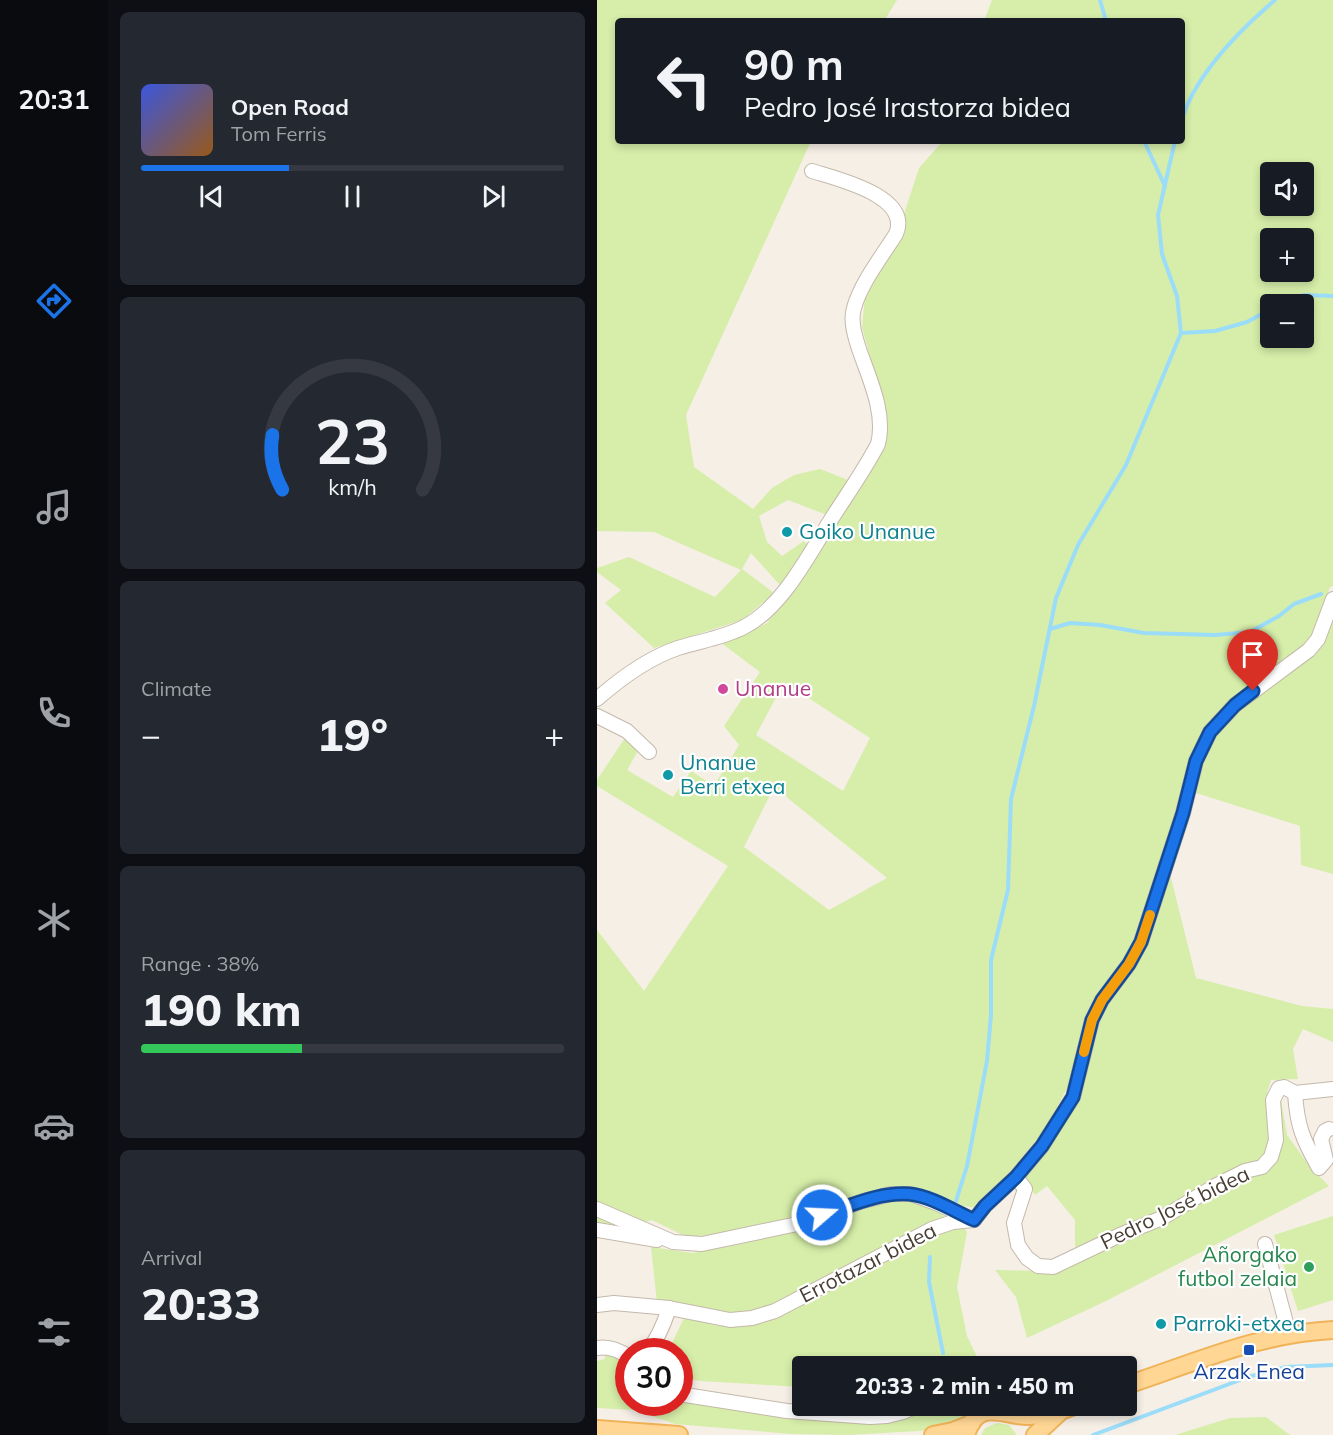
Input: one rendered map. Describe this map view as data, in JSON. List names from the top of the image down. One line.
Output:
{"streets":{"street":["Pedro José bidea","Errotazar bidea"]},"places":{"other":["Goiko Unanue","Unanue","Unanue Berri etxea","Añorgako futbol zelaia","Parroki-etxea"],"transit":["Arzak Enea"]},"page":{"tabs":"20:31","turn":["90 m","Pedro José Irastorza bidea"],"song":["Open Road","Tom Ferris"],"map_buttons":["+","−"],"tile":["Climate",["Range · 38%","190 km"],["Arrival","20:33"]],"heat":["−","19°","+"],"limit":"30","trip":"20:33 · 2 min · 450 m","gauge":["23","km/h"]}}
